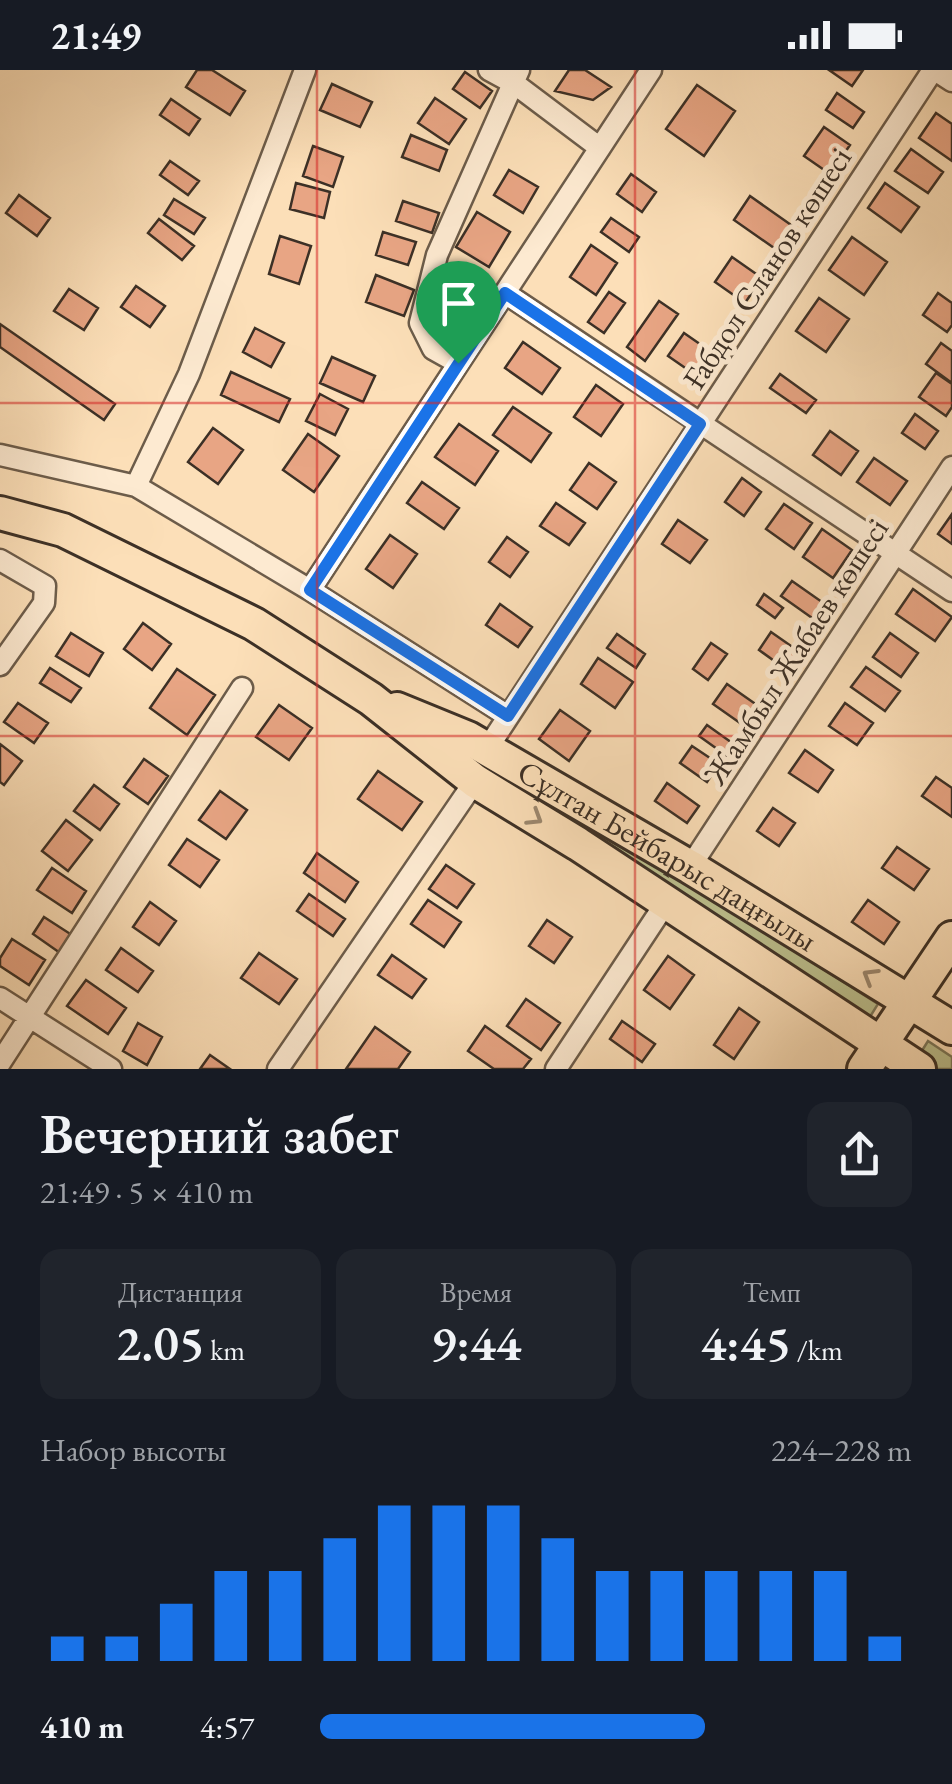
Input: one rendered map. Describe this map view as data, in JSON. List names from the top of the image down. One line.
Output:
{"streets":{"main road":["Сұлтан Бейбарыс даңғылы"],"street":["Ғабдол Сланов көшесі","Жамбыл Жабаев көшесі"]},"crossings":[["Ғабдол Сланов көшесі","Сұлтан Бейбарыс даңғылы"],["Жамбыл Жабаев көшесі","Сұлтан Бейбарыс даңғылы"]],"page":{"status":"21:49","heading":["Вечерний забег","21:49 · 5 × 410 m"],"stats":[["Дистанция","2.05 km"],["Время","9:44"],["Темп","4:45 /km"]],"chart":["Набор высоты","224–228 m"],"list":[{"name":"410 m","note":"4:57"}]}}
